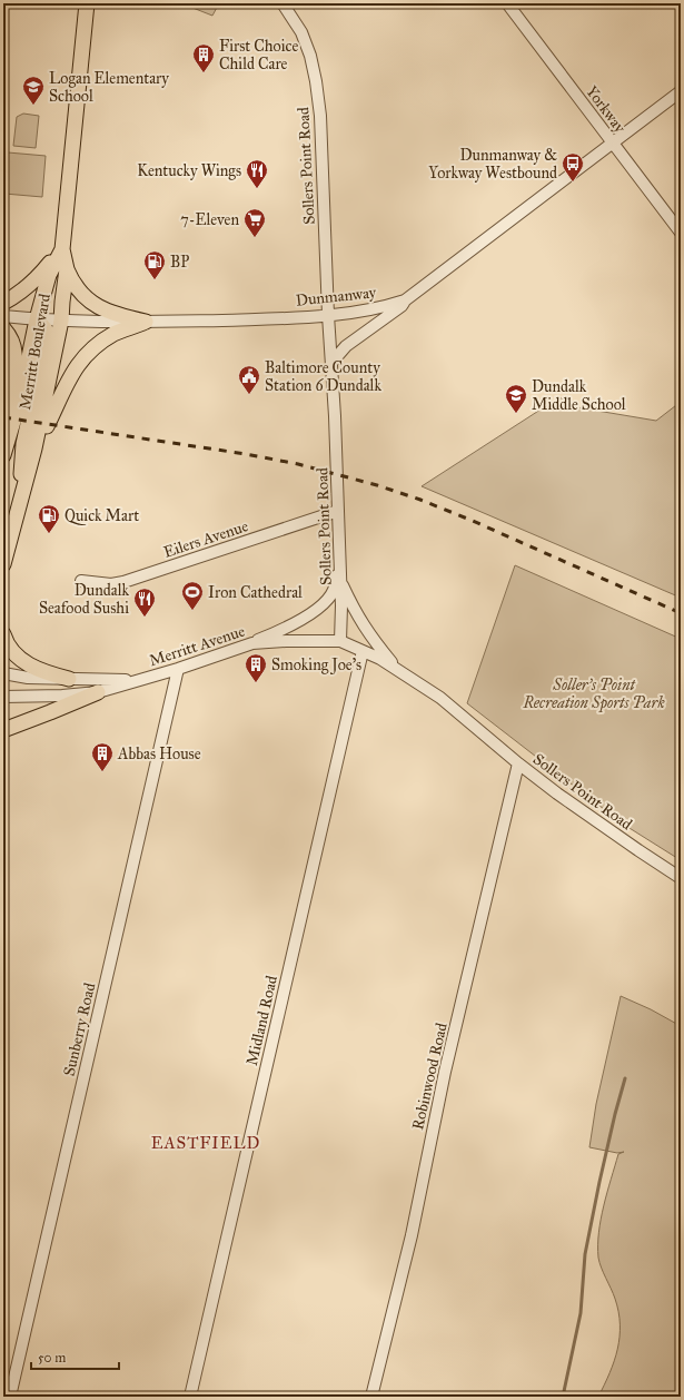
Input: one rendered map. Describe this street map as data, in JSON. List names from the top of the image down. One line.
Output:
{"streets":{"main road":["Merritt Boulevard"],"street":["Yorkway","Sollers Point Road","Dunmanway","Eilers Avenue","Merritt Avenue","Midland Road","Sunberry Road","Robinwood Road"]},"crossings":[["Yorkway","Dunmanway"],["Sollers Point Road","Dunmanway"],["Sollers Point Road","Eilers Avenue"],["Sollers Point Road","Merritt Avenue"],["Sollers Point Road","Midland Road"],["Sollers Point Road","Robinwood Road"],["Dunmanway","Merritt Boulevard"],["Merritt Avenue","Sunberry Road"]],"districts":["EASTFIELD"],"parks":["Soller's Point Recreation Sports Park"],"places":{"building":["First Choice Child Care","Smoking Joe's","Abbas House"],"school or university":["Logan Elementary School","Dundalk Middle School"],"bus stop":["Dunmanway & Yorkway Westbound"],"restaurant":["Kentucky Wings","Dundalk Seafood Sushi"],"supermarket":["7-Eleven"],"fuel station":["BP","Quick Mart"],"public building":["Baltimore County Station 6 Dundalk"],"sports":["Iron Cathedral"]},"scale_bar":"50 m"}
